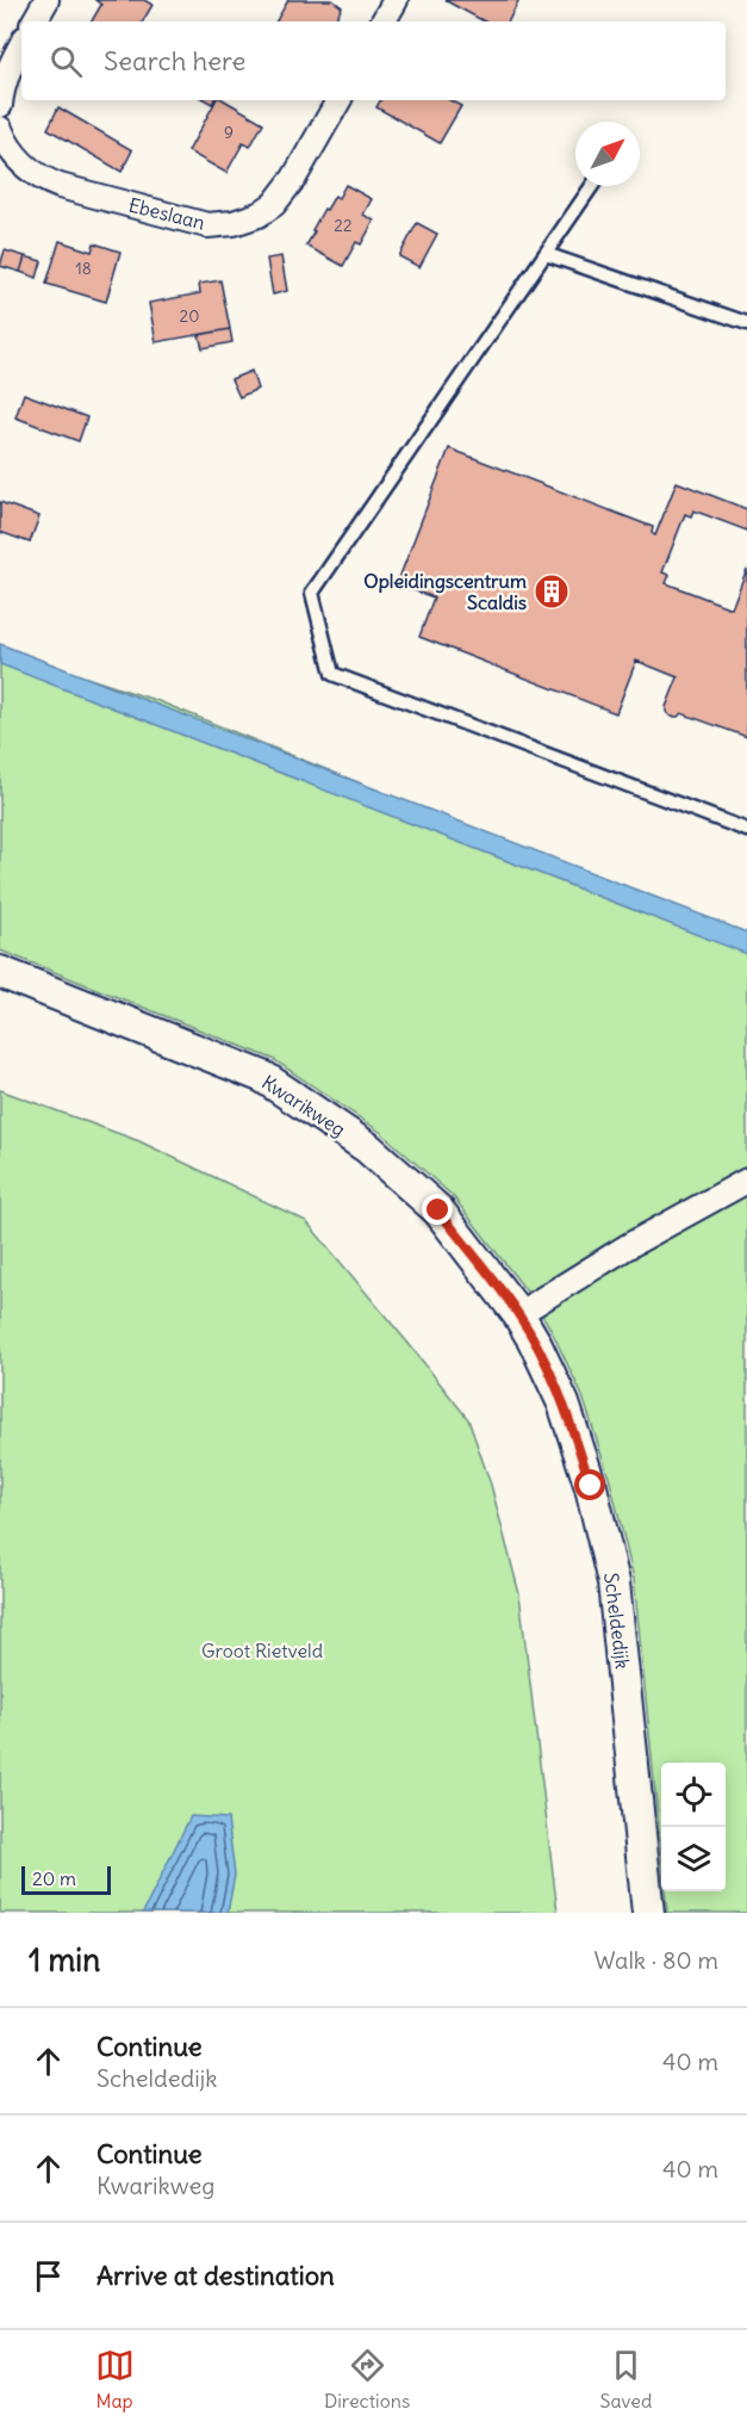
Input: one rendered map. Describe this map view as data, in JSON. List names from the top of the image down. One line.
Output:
{"streets":{"street":["Ebeslaan","Kwarikweg","Scheldedijk"]},"crossings":[["Kwarikweg","Scheldedijk"]],"parks":["Groot Rietveld"],"places":{"building":["Opleidingscentrum Scaldis"]},"house_numbers":["9","22","18","20"],"scale_bar":"20 m","north":"top right","page":{"search":"Search here","scale":"20 m","heading":["1 min","Walk · 80 m"],"list":[["Continue","Scheldedijk","40 m"],["Continue","Kwarikweg","40 m"],"Arrive at destination"],"nav":["Map","Directions","Saved"]}}
